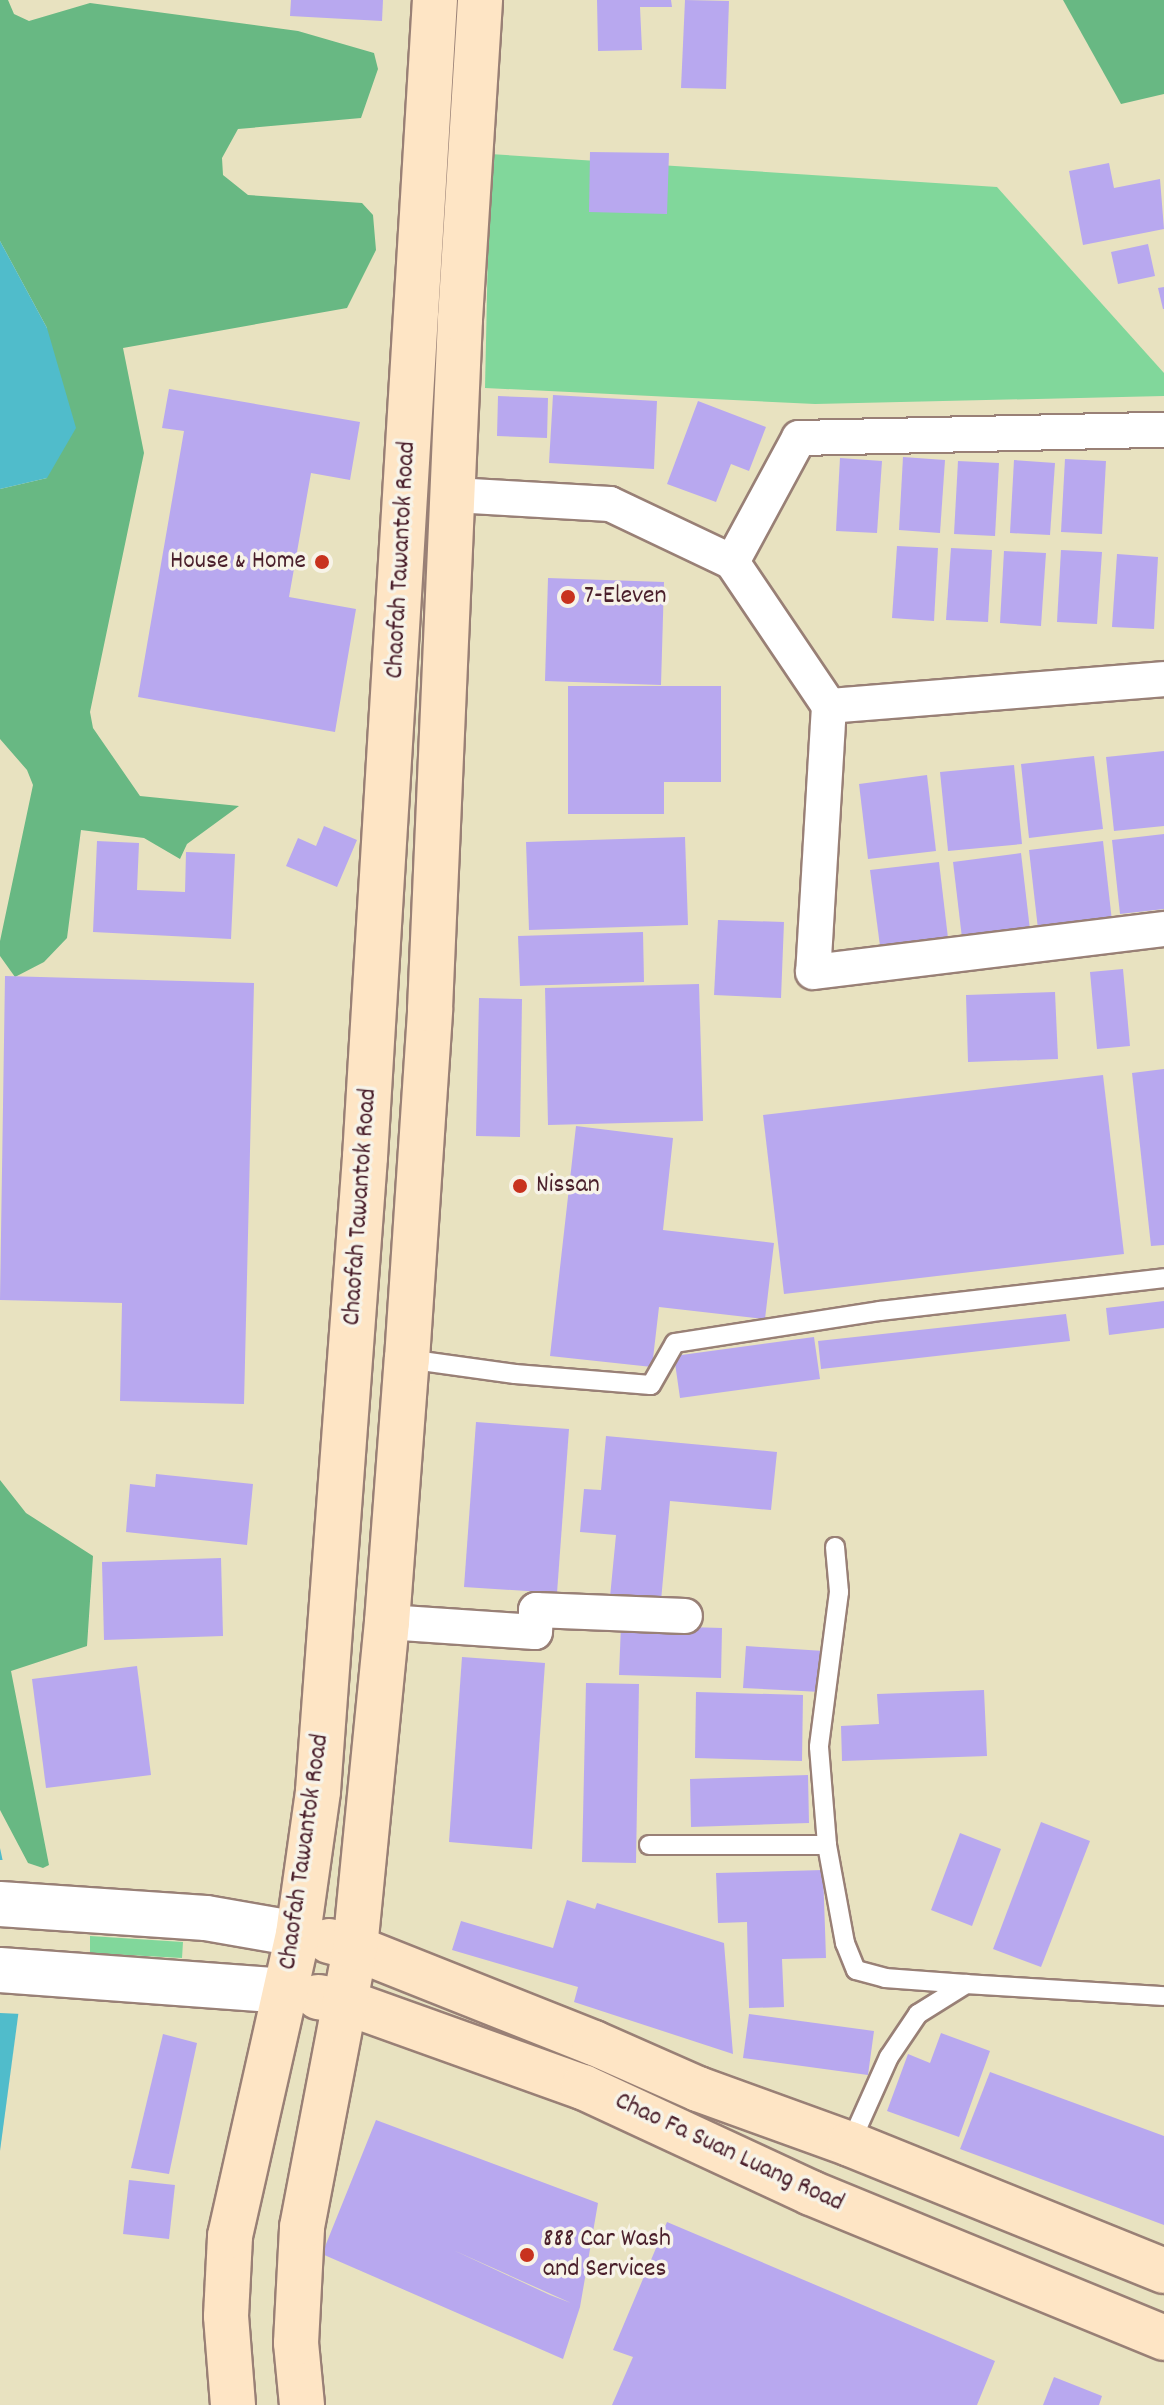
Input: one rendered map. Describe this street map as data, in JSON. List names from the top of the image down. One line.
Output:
{"streets":{"main road":["Chaofah Tawantok Road","Chao Fa Suan Luang Road"]},"crossings":[["Chaofah Tawantok Road","Chao Fa Suan Luang Road"]],"places":["House & Home","7-Eleven","Nissan","888 Car Wash and Services"]}
